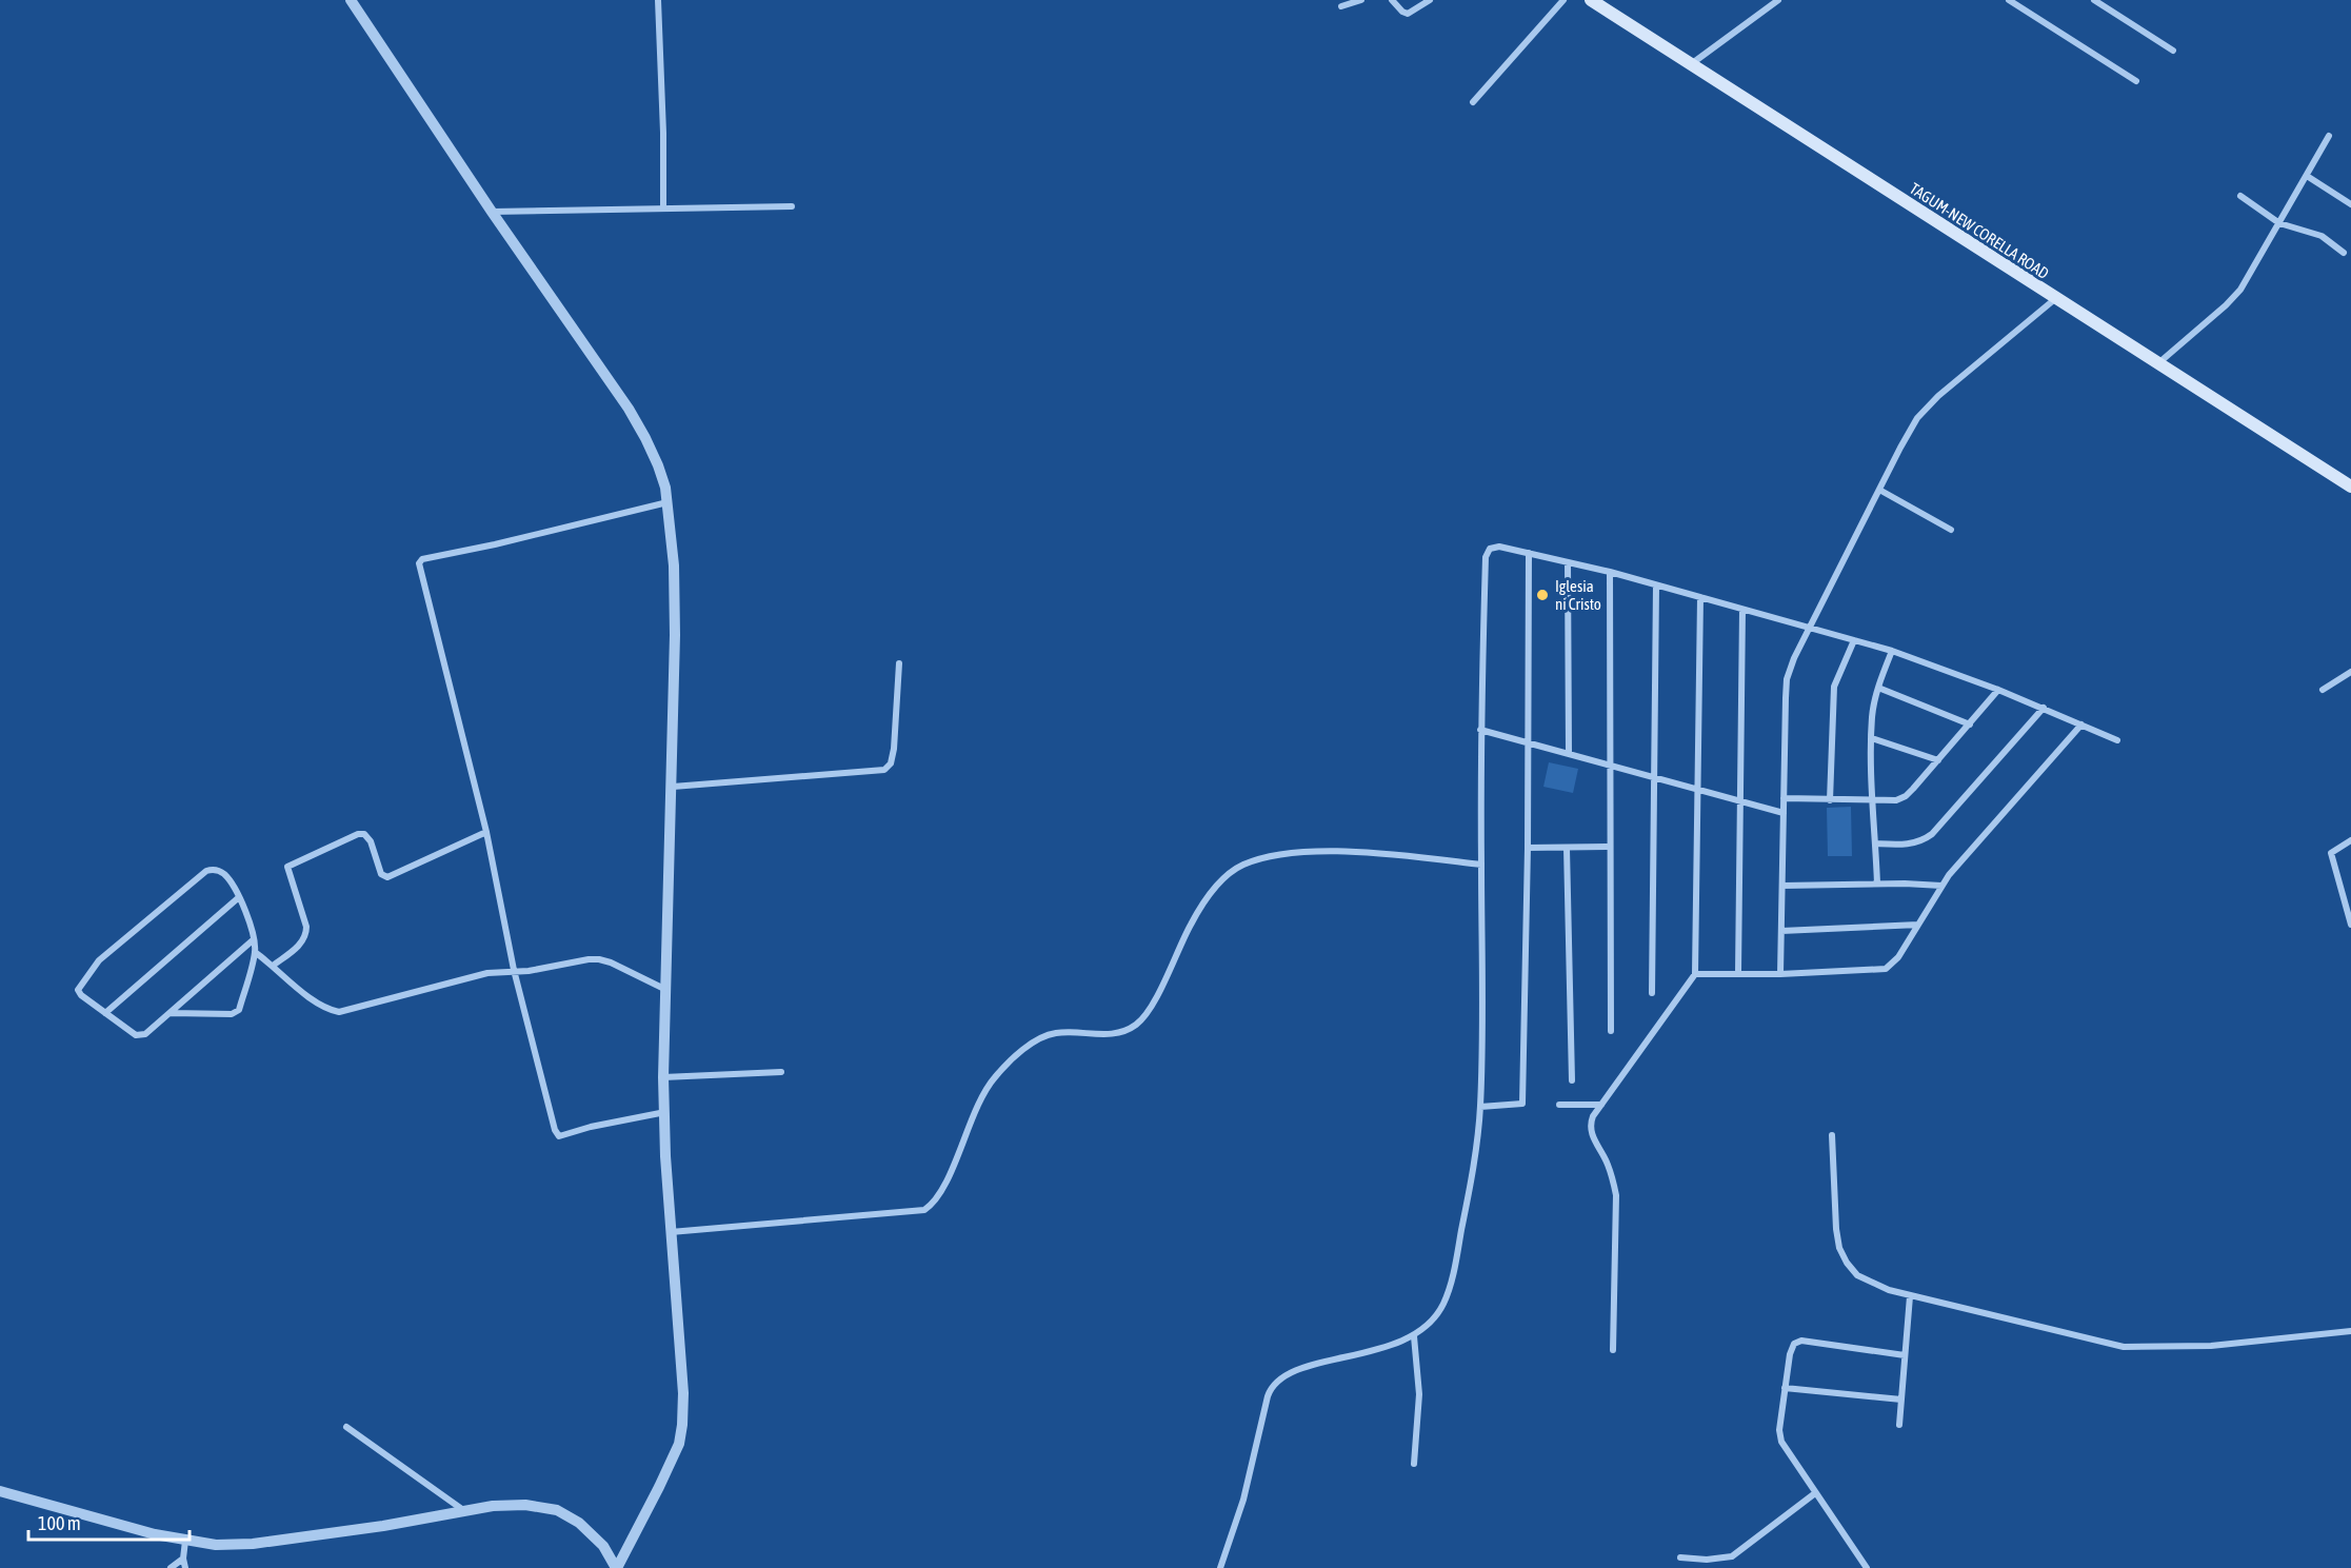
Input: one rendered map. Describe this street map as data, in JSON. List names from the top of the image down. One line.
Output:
{"streets":{"main road":["TAGUM-NEW CORELLA ROAD"]},"places":["Iglesia ni Cristo"],"scale_bar":"100 m"}
